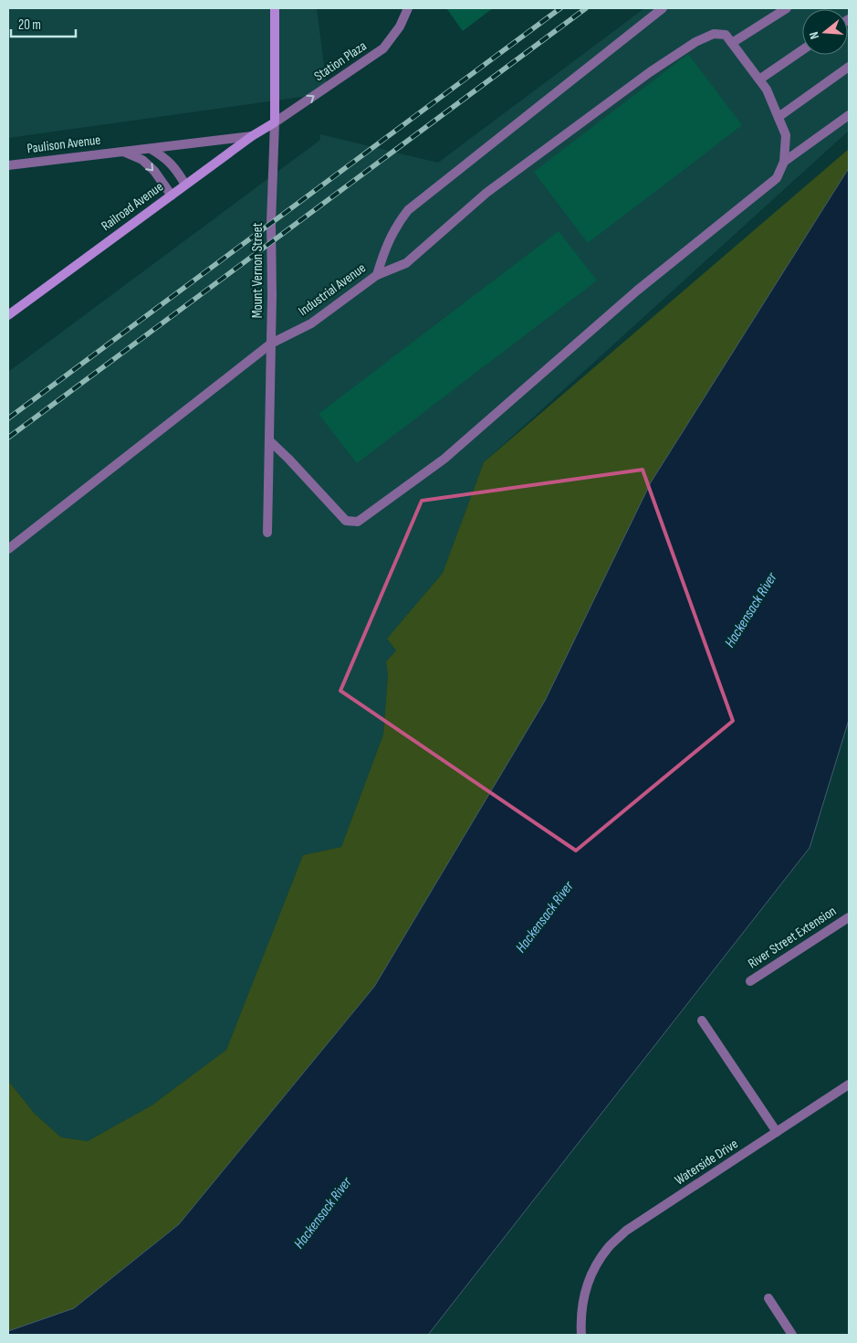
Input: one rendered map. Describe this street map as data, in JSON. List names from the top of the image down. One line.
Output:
{"streets":{"main road":["Railroad Avenue","Mount Vernon Street"],"street":["Station Plaza","Paulison Avenue","Industrial Avenue","River Street Extension","Waterside Drive"]},"crossings":[["Station Plaza","Railroad Avenue"],["Station Plaza","Mount Vernon Street"],["Paulison Avenue","Railroad Avenue"],["Railroad Avenue","Mount Vernon Street"],["Mount Vernon Street","Industrial Avenue"]],"one_way":["Station Plaza"],"water":["Hackensack River"],"scale_bar":"20 m","north":"left"}
